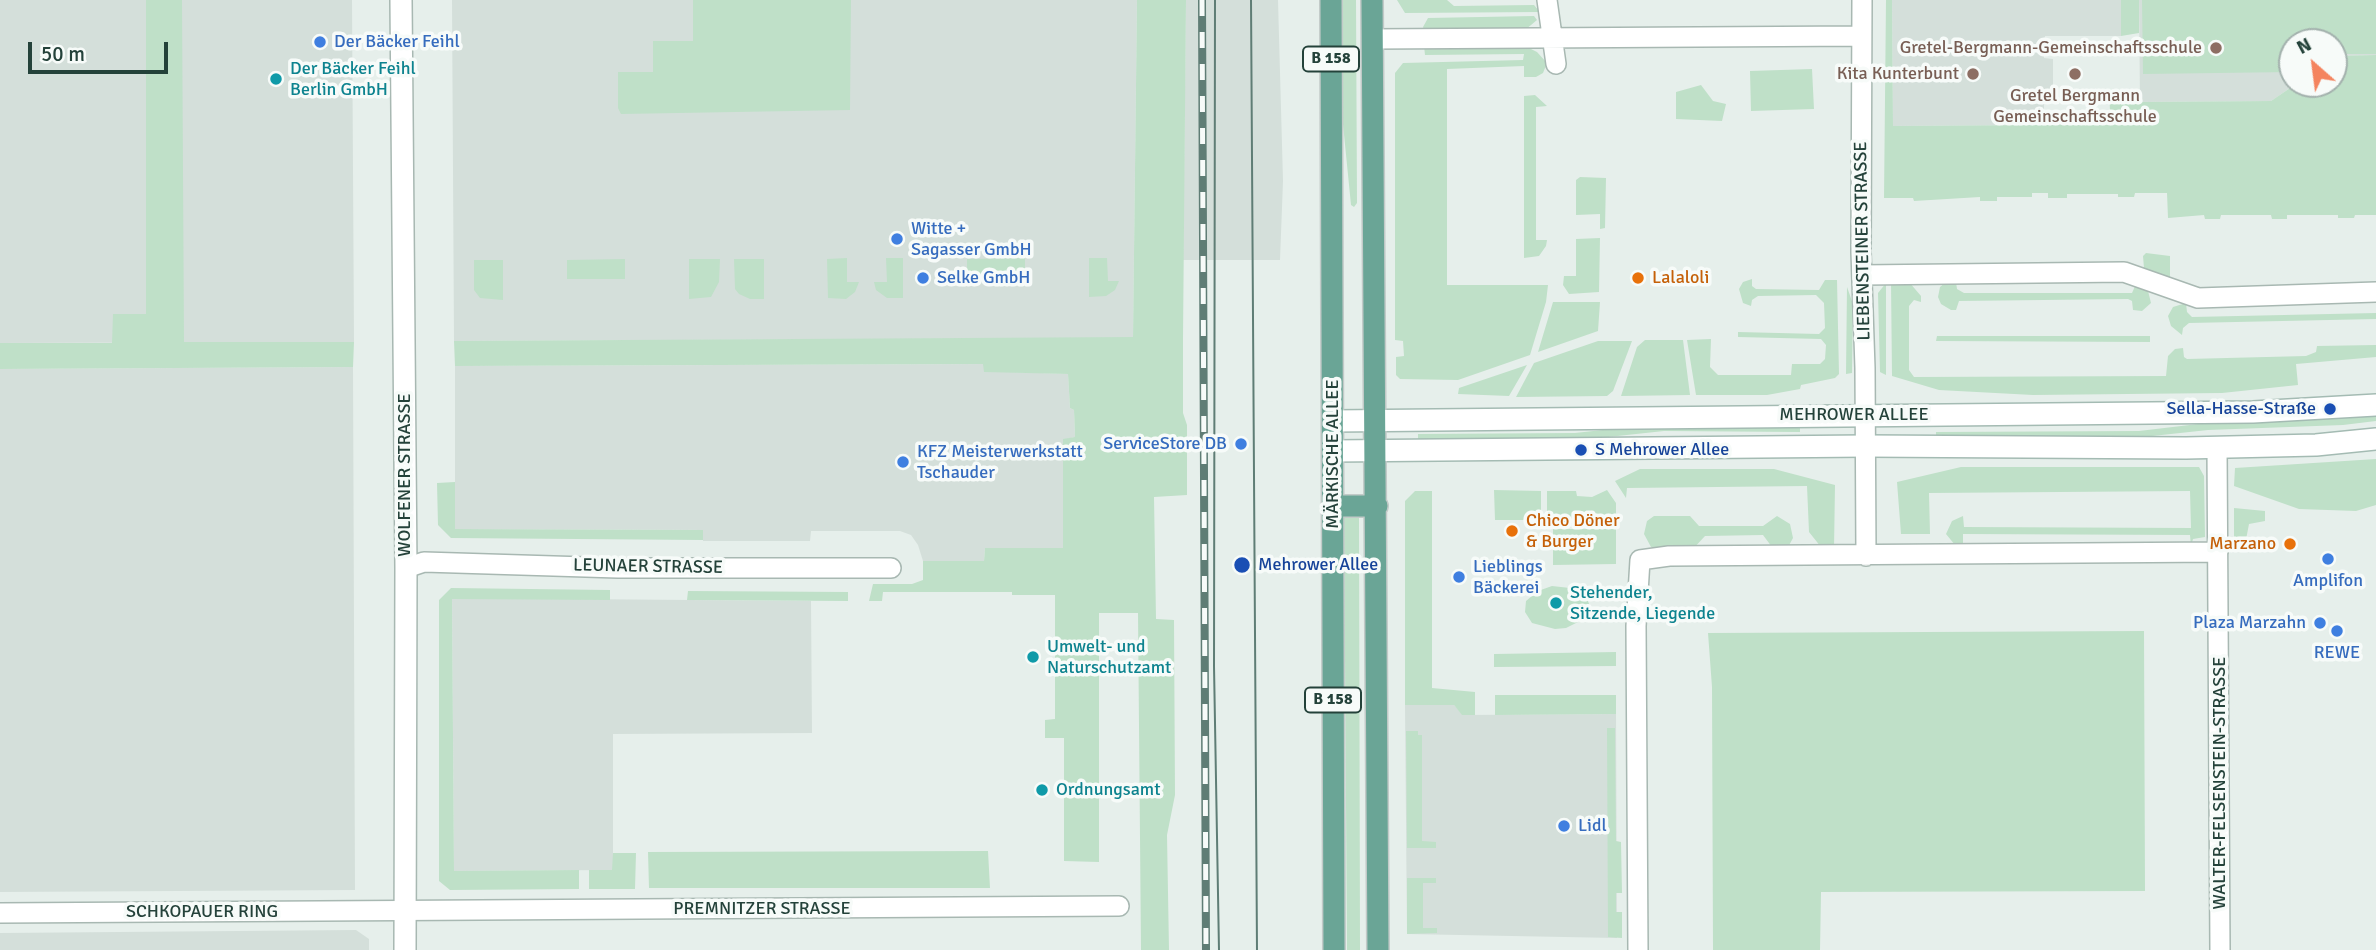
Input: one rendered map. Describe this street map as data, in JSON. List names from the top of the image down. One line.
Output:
{"streets":{"main road":["B 158","MEHROWER ALLEE","MÄRKISCHE ALLEE","WOLFENER STRASSE"],"street":["LIEBENSTEINER STRASSE","LEUNAER STRASSE","WALTER-FELSENSTEIN-STRASSE","PREMNITZER STRASSE","SCHKOPAUER RING"]},"crossings":[["B 158","MEHROWER ALLEE"],["LIEBENSTEINER STRASSE","MEHROWER ALLEE"],["MEHROWER ALLEE","MÄRKISCHE ALLEE"],["MEHROWER ALLEE","WALTER-FELSENSTEIN-STRASSE"],["WOLFENER STRASSE","LEUNAER STRASSE"],["WOLFENER STRASSE","PREMNITZER STRASSE"],["WOLFENER STRASSE","SCHKOPAUER RING"],["PREMNITZER STRASSE","SCHKOPAUER RING"]],"places":["Der Bäcker Feihl","Gretel-Bergmann-Gemeinschaftsschule","Kita Kunterbunt","Gretel Bergmann Gemeinschaftsschule","Der Bäcker Feihl Berlin GmbH","Witte + Sagasser GmbH","Selke GmbH","Lalaloli","Sella-Hasse-Straße","ServiceStore DB","S Mehrower Allee","KFZ Meisterwerkstatt Tschauder","Chico Döner & Burger","Marzano","Amplifon","Mehrower Allee","Lieblings Bäckerei","Stehender, Sitzende, Liegende","Plaza Marzahn","REWE","Umwelt- und Naturschutzamt","Ordnungsamt","Lidl"],"scale_bar":"50 m","north":"top left"}
